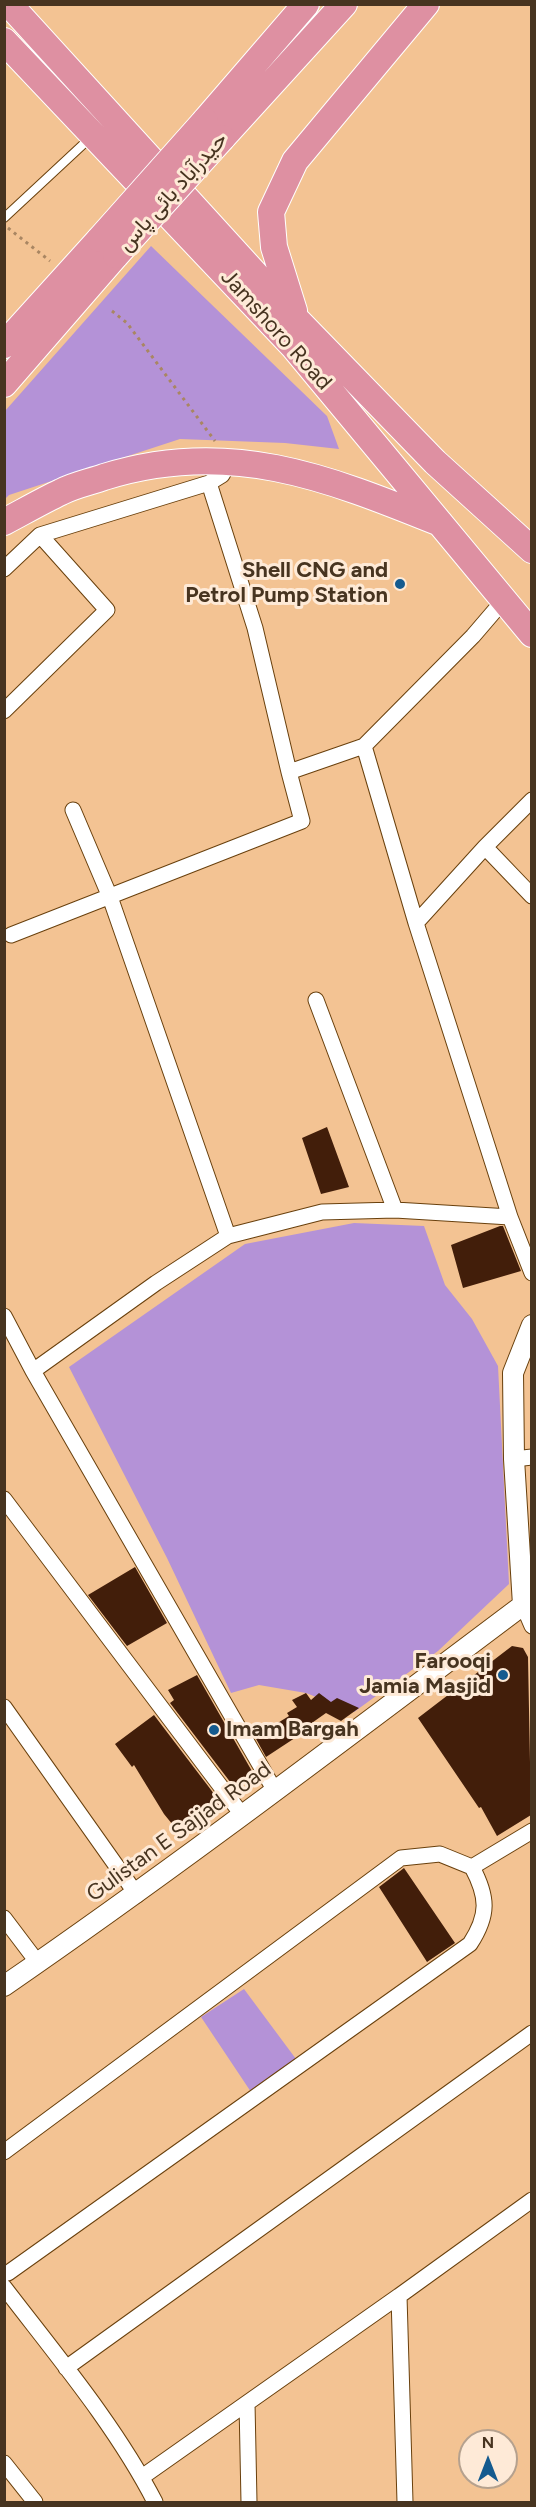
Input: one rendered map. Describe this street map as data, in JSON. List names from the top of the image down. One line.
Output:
{"streets":{"highway":["حیدرآباد بائی پاس","Jamshoro Road"],"street":["Gulistan E Sajjad Road"]},"places":["Shell CNG and Petrol Pump Station","Farooqi Jamia Masjid","Imam Bargah"],"north":"top"}
